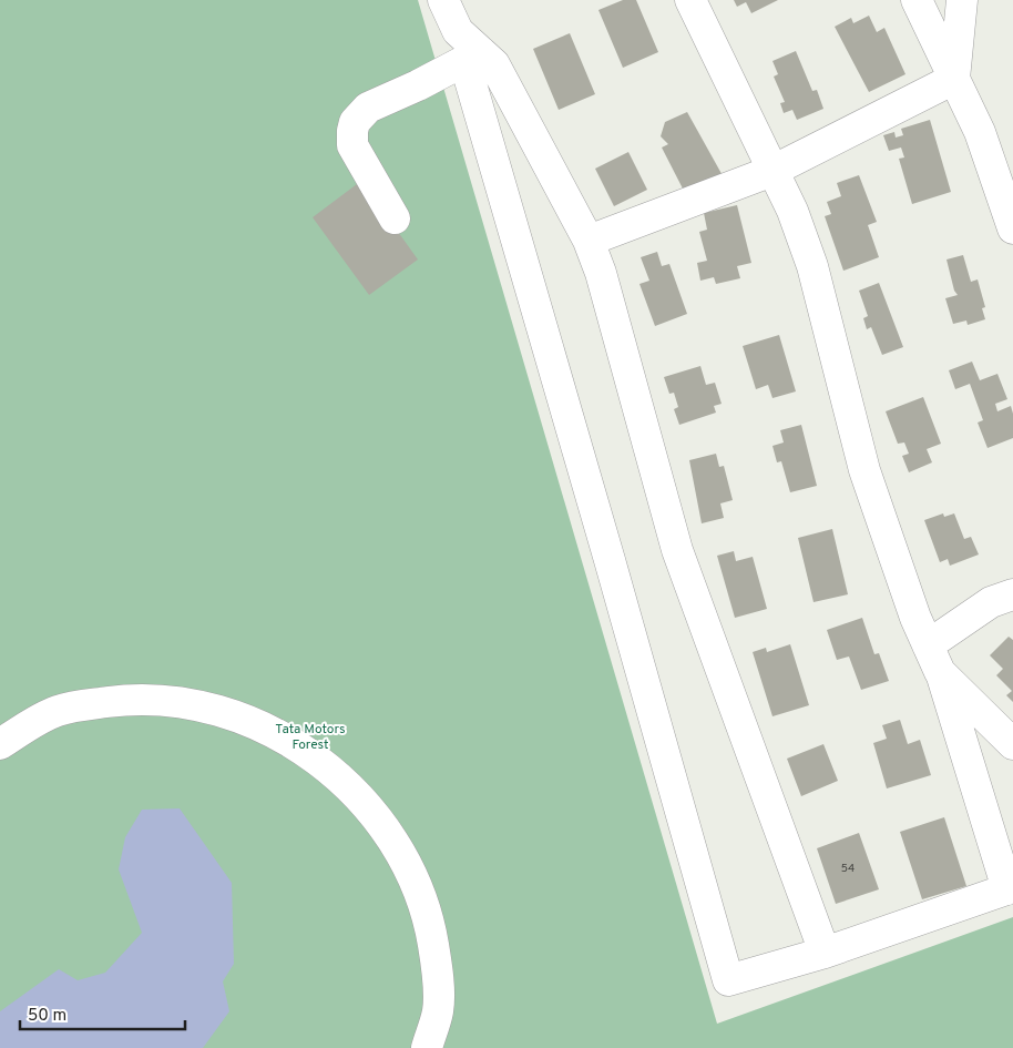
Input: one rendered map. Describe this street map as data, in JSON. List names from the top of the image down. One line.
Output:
{"parks":["Tata Motors Forest"],"house_numbers":["54"],"scale_bar":"50 m"}
